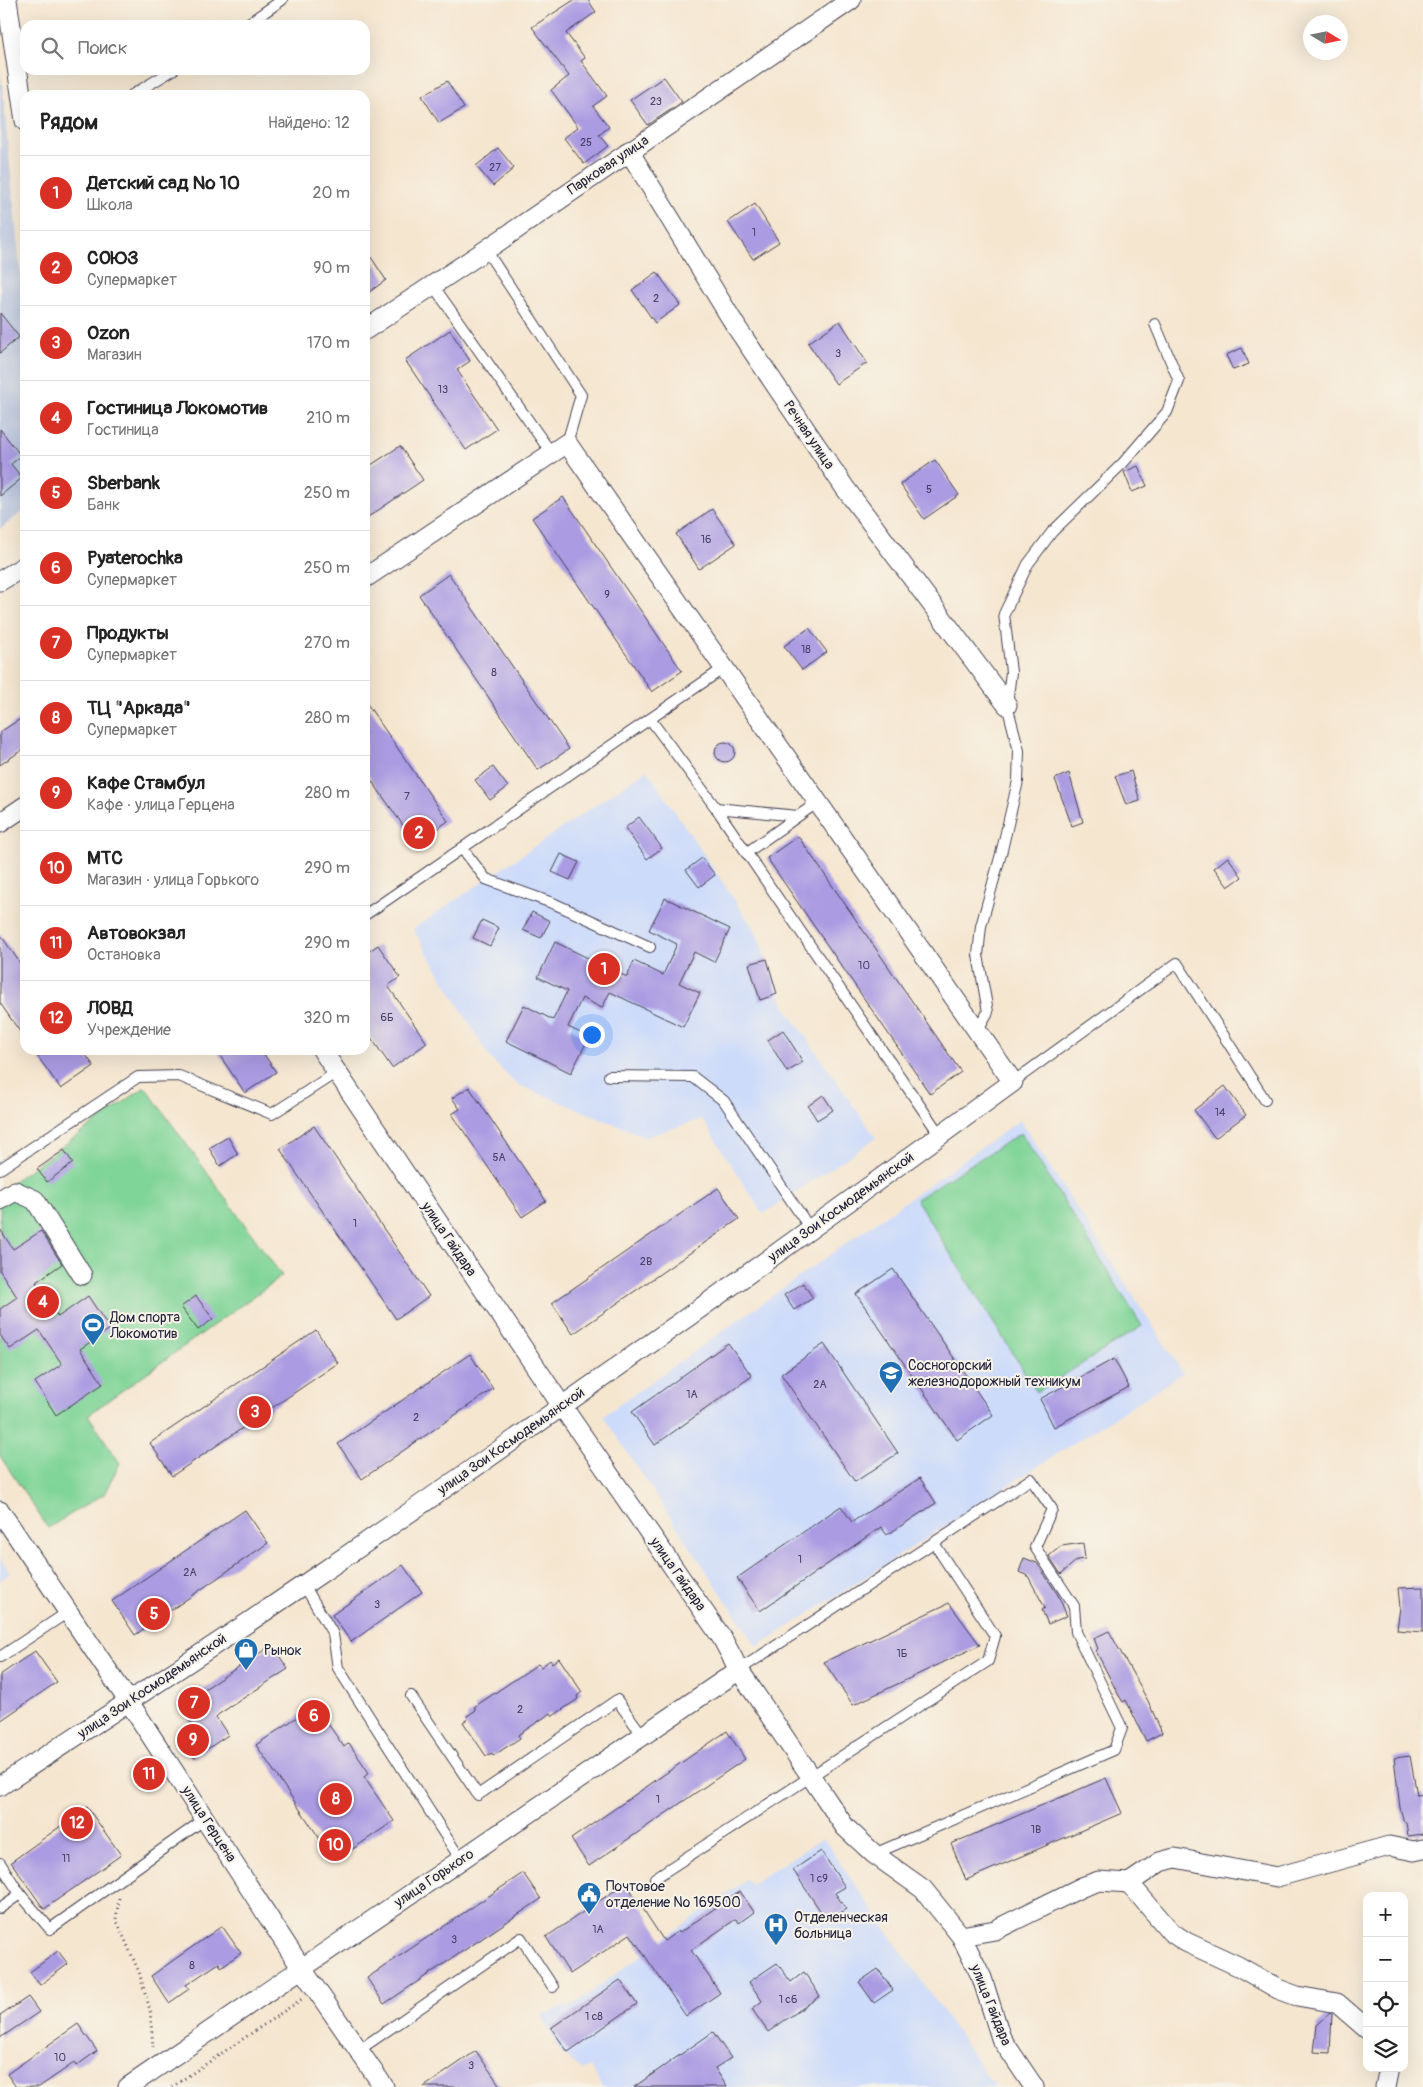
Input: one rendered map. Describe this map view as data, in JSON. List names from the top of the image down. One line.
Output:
{"streets":{"street":["Парковая улица","Речная улица","улица Зои Космодемьянской","улица Гайдара","улица Герцена","улица Горького"]},"crossings":[["Парковая улица","Речная улица"],["улица Зои Космодемьянской","улица Гайдара"],["улица Зои Космодемьянской","улица Герцена"],["улица Гайдара","улица Горького"],["улица Герцена","улица Горького"]],"places":{"sports":["Дом спорта Локомотив"],"school or university":["Сосногорский железнодорожный техникум"],"shop":["Рынок"],"public building":["Почтовое отделение № 169500"],"hospital":["Отделенческая больница"]},"house_numbers":["23","25","27","1","2","3","13","5","16","9","18","8","7","10","6Б","14","5А","1","2В","2А","1А","2","1","2А","3","1Б","2","1","1В","11","1 с9","1А","3","8","1 с6","1 с8","10","3"],"north":"right","page":{"search":"Поиск","heading":["Рядом","Найдено: 12"],"list":[{"mark":"1","name":"Детский сад № 10","note":"Школа","value":"20 m"},{"mark":"2","name":"СОЮЗ","note":"Супермаркет","value":"90 m"},{"mark":"3","name":"Ozon","note":"Магазин","value":"170 m"},{"mark":"4","name":"Гостиница Локомотив","note":"Гостиница","value":"210 m"},{"mark":"5","name":"Sberbank","note":"Банк","value":"250 m"},{"mark":"6","name":"Pyaterochka","note":"Супермаркет","value":"250 m"},{"mark":"7","name":"Продукты","note":"Супермаркет","value":"270 m"},{"mark":"8","name":"ТЦ \"Аркада\"","note":"Супермаркет","value":"280 m"},{"mark":"9","name":"Кафе Стамбул","note":"Кафе · улица Герцена","value":"280 m"},{"mark":"10","name":"МТС","note":"Магазин · улица Горького","value":"290 m"},{"mark":"11","name":"Автовокзал","note":"Остановка","value":"290 m"},{"mark":"12","name":"ЛОВД","note":"Учреждение","value":"320 m"}],"pins":["2","1","4","3","5","7","6","9","11","8","12","10"],"map_buttons":["+","−"]}}
